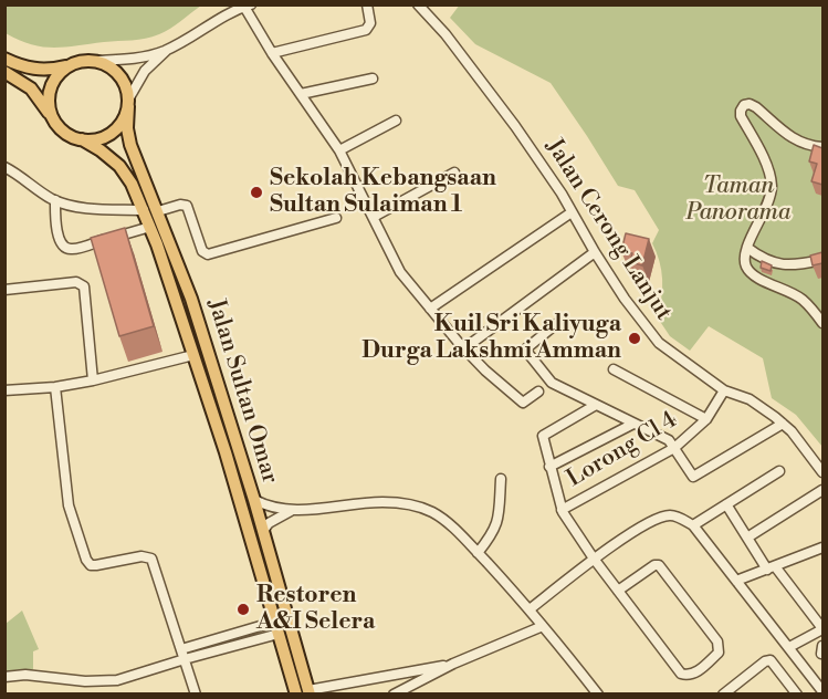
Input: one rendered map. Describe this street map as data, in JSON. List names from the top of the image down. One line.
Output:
{"streets":{"main road":["Jalan Sultan Omar"],"street":["Jalan Cerong Lanjut","Lorong Cl 4"]},"crossings":[["Jalan Cerong Lanjut","Lorong Cl 4"]],"parks":["Taman Panorama"],"places":["Sekolah Kebangsaan Sultan Sulaiman 1","Kuil Sri Kaliyuga Durga Lakshmi Amman","Restoren A&I Selera"]}
